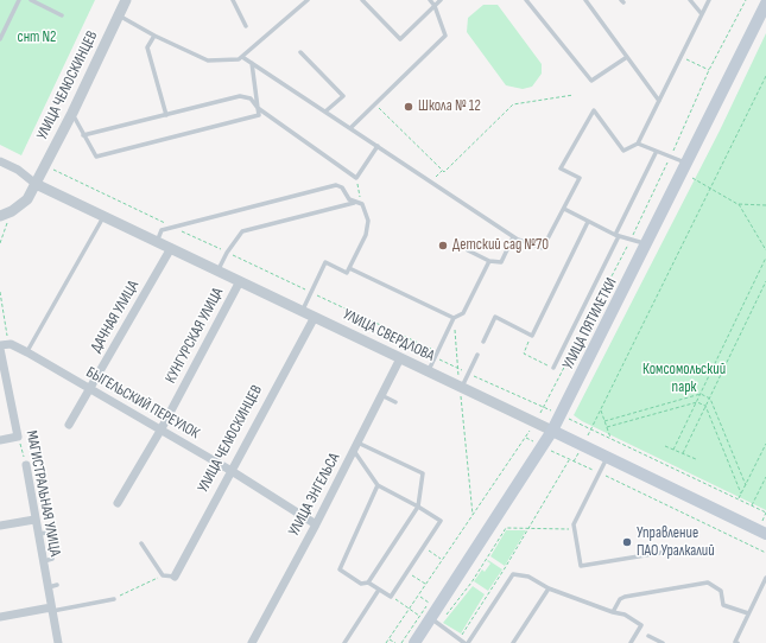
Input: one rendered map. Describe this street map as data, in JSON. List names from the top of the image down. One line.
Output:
{"streets":{"main road":["УЛИЦА ПЯТИЛЕТКИ","УЛИЦА СВЕРДЛОВА"],"street":["УЛИЦА ЧЕЛЮСКИНЦЕВ","ДАЧНАЯ УЛИЦА","КУНГУРСКАЯ УЛИЦА","БЫГЕЛЬСКИЙ ПЕРЕУЛОК","МАГИСТРАЛЬНАЯ УЛИЦА","УЛИЦА ЭНГЕЛЬСА"]},"crossings":[["УЛИЦА ЧЕЛЮСКИНЦЕВ","УЛИЦА СВЕРДЛОВА"],["УЛИЦА ЧЕЛЮСКИНЦЕВ","БЫГЕЛЬСКИЙ ПЕРЕУЛОК"],["ДАЧНАЯ УЛИЦА","УЛИЦА СВЕРДЛОВА"],["ДАЧНАЯ УЛИЦА","БЫГЕЛЬСКИЙ ПЕРЕУЛОК"],["УЛИЦА ПЯТИЛЕТКИ","УЛИЦА СВЕРДЛОВА"],["КУНГУРСКАЯ УЛИЦА","УЛИЦА СВЕРДЛОВА"],["КУНГУРСКАЯ УЛИЦА","БЫГЕЛЬСКИЙ ПЕРЕУЛОК"],["УЛИЦА СВЕРДЛОВА","УЛИЦА ЭНГЕЛЬСА"],["БЫГЕЛЬСКИЙ ПЕРЕУЛОК","МАГИСТРАЛЬНАЯ УЛИЦА"],["БЫГЕЛЬСКИЙ ПЕРЕУЛОК","УЛИЦА ЭНГЕЛЬСА"]],"parks":["снт N2","Комсомольский парк"],"places":["Школа № 12","Детский сад №70","Управление ПАО Уралкалий"]}
